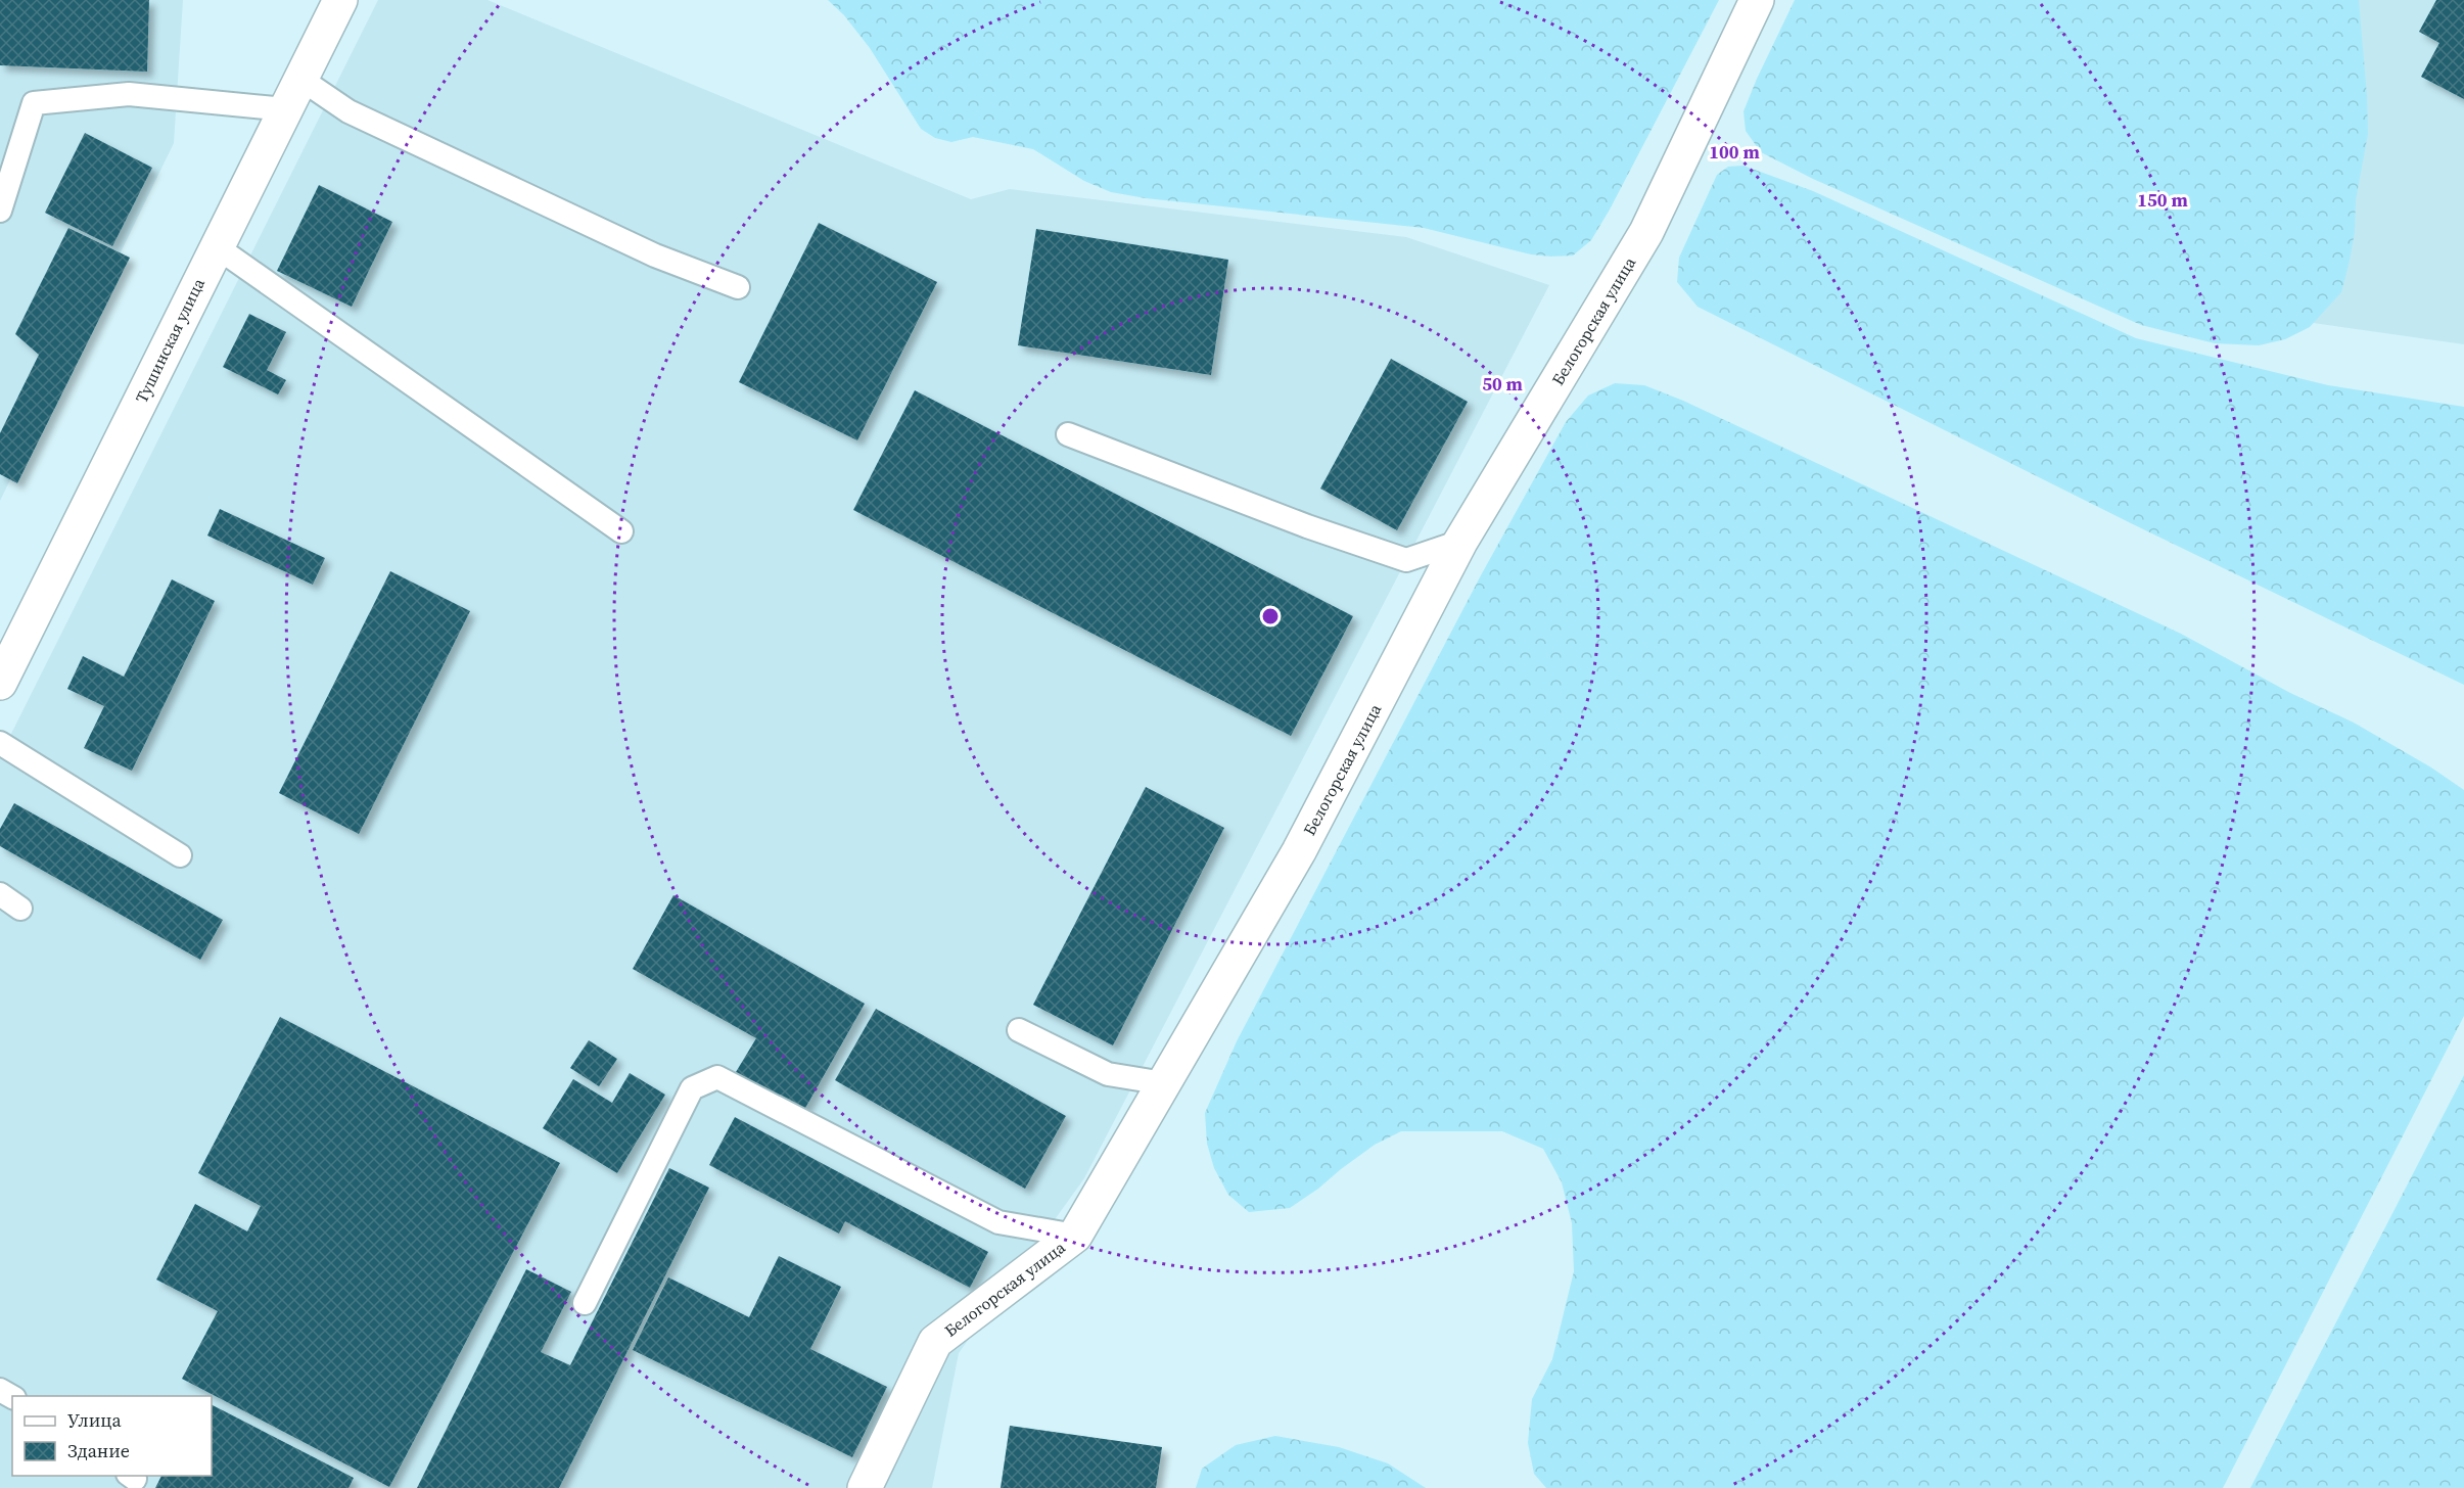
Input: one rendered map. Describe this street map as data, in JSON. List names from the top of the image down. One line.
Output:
{"streets":{"street":["Белогорская улица","Тушинская улица"]},"legend":["Улица","Здание"],"rings":["100 m","150 m","50 m"]}
